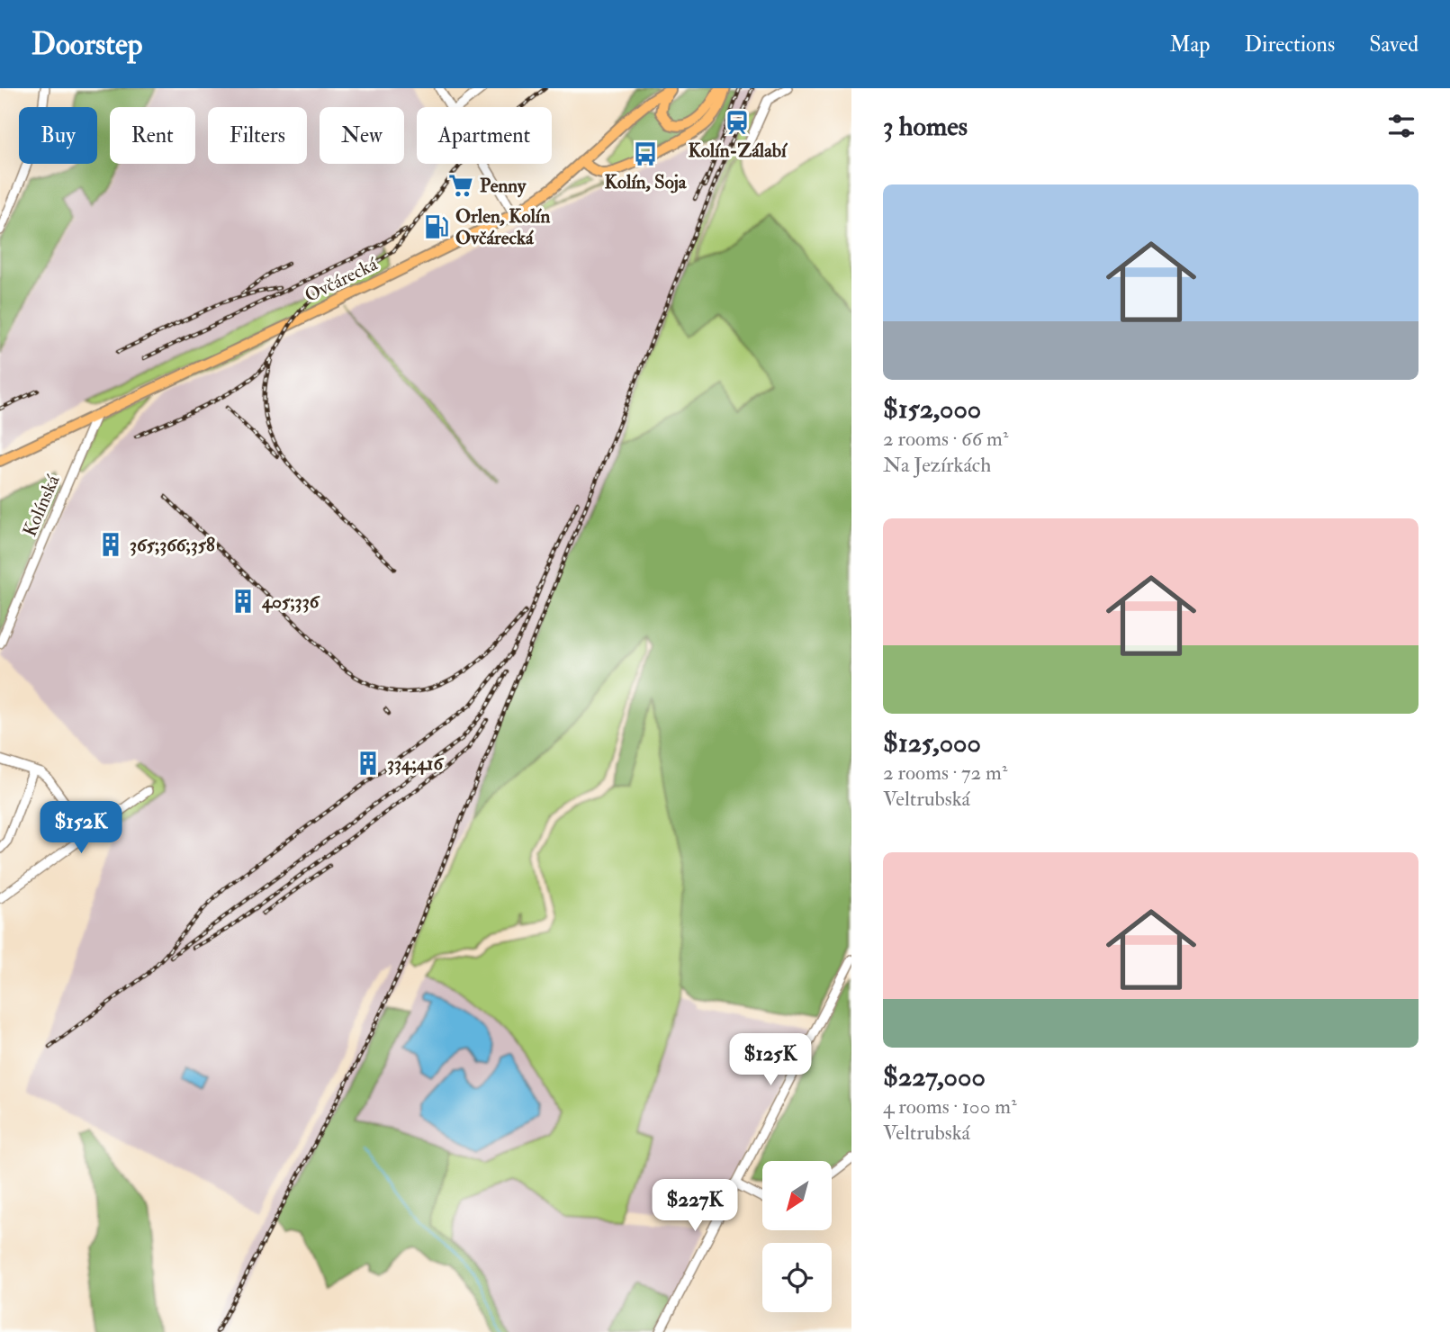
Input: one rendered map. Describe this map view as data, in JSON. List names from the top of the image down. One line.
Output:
{"streets":{"main road":["Ovčárecká"],"street":["Kolínská"]},"crossings":[["Ovčárecká","Kolínská"]],"places":{"station":["Kolín-Zálabí"],"bus stop":["Kolín, Soja"],"supermarket":["Penny"],"fuel station":["Orlen, Kolín Ovčárecká"],"building":["365;366;358","405;336","334;416"]},"north":"bottom left","page":{"header":"Doorstep","nav":["Map","Directions","Saved"],"heading":"3 homes","chip":["Buy","Rent","Filters","New","Apartment"],"list":[{"name":"$152,000","note":"2 rooms · 66 m² · Na Jezírkách"},{"name":"$125,000","note":"2 rooms · 72 m² · Veltrubská"},{"name":"$227,000","note":"4 rooms · 100 m² · Veltrubská"}],"price":["$152K","$125K","$227K"]}}
